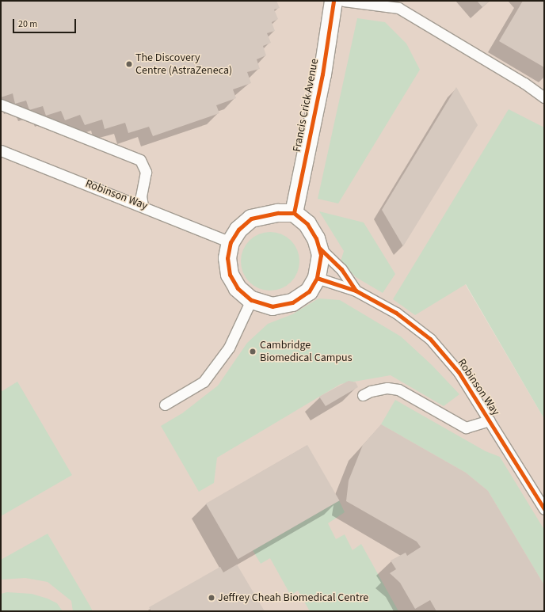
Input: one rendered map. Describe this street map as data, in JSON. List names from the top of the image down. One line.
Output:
{"streets":{"street":["Francis Crick Avenue"],"lane":["Robinson Way"]},"crossings":[["Francis Crick Avenue","Robinson Way"]],"places":["The Discovery Centre (AstraZeneca)","Cambridge Biomedical Campus","Jeffrey Cheah Biomedical Centre"],"scale_bar":"20 m"}
